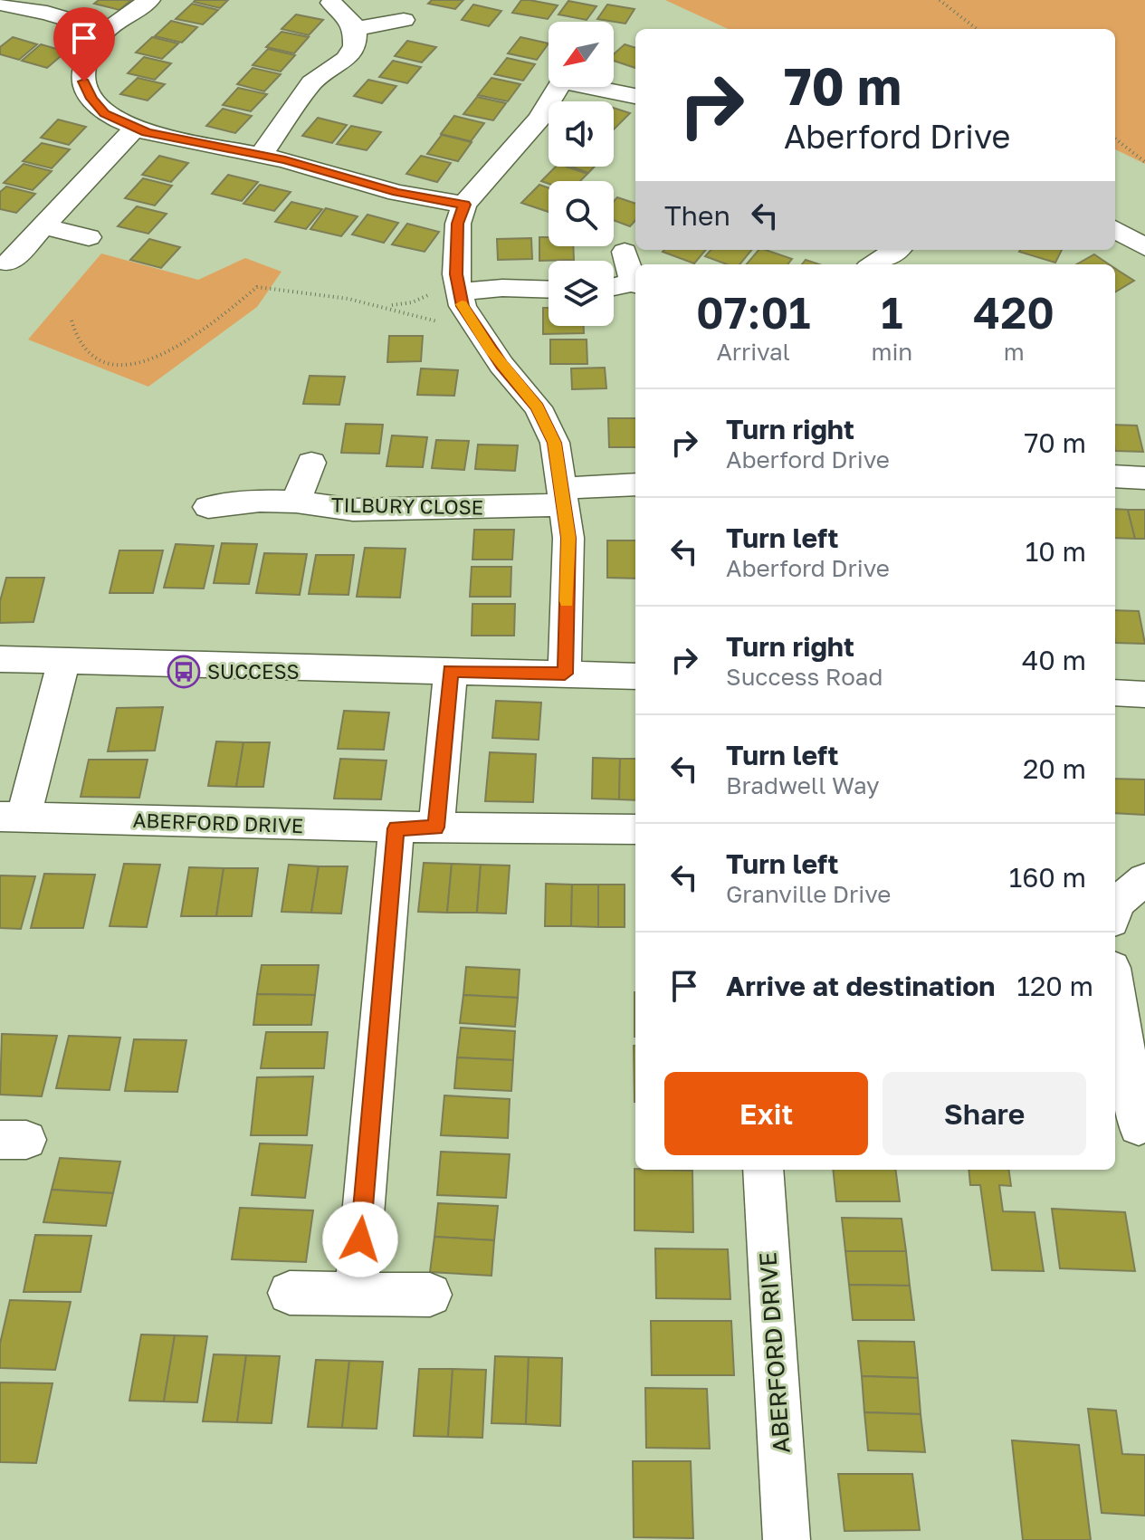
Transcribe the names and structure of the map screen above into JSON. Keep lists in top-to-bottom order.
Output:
{
  "streets": {
    "street": ["TILBURY CLOSE", "ABERFORD DRIVE"]
  },
  "places": {
    "bus stop": ["SUCCESS"]
  },
  "north": "bottom left",
  "page": {
    "turn": ["70 m", "Aberford Drive"],
    "then": "Then",
    "eta": [
      "07:01",
      "Arrival",
      "1",
      "min",
      "420",
      "m"
    ],
    "list": [
      {
        "name": "Turn right",
        "note": "Aberford Drive",
        "value": "70 m"
      },
      {
        "name": "Turn left",
        "note": "Aberford Drive",
        "value": "10 m"
      },
      {
        "name": "Turn right",
        "note": "Success Road",
        "value": "40 m"
      },
      {
        "name": "Turn left",
        "note": "Bradwell Way",
        "value": "20 m"
      },
      {
        "name": "Turn left",
        "note": "Granville Drive",
        "value": "160 m"
      },
      {
        "name": "Arrive at destination",
        "value": "120 m"
      }
    ],
    "buttons": ["Exit", "Share"]
  }
}
